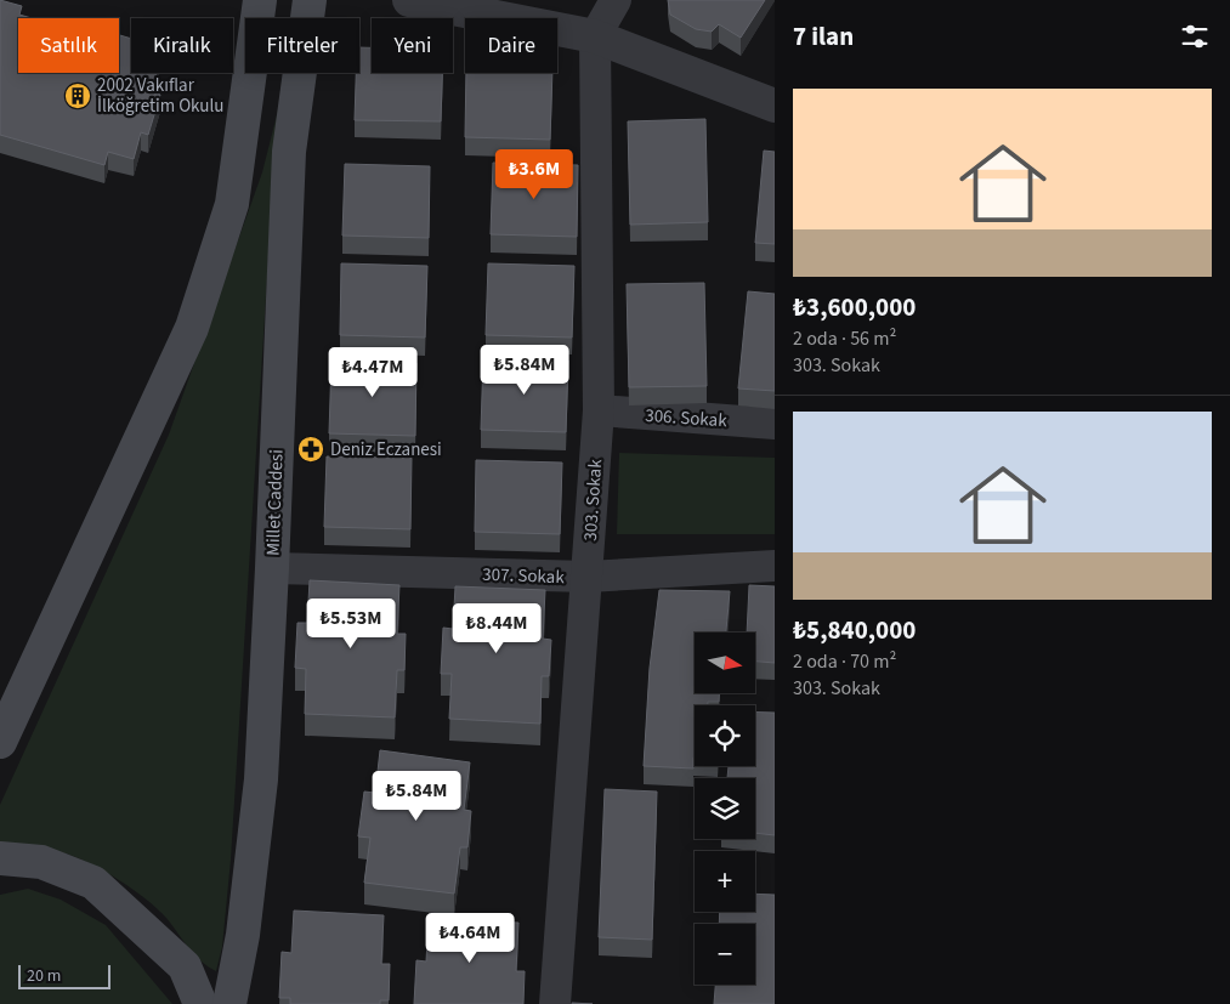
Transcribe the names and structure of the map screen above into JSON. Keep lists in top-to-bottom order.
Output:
{
  "streets": {
    "main road": ["Millet Caddesi"],
    "street": ["306. Sokak", "303. Sokak", "307. Sokak"]
  },
  "crossings": [
    ["306. Sokak", "303. Sokak"],
    ["303. Sokak", "307. Sokak"],
    ["Millet Caddesi", "307. Sokak"]
  ],
  "places": {
    "building": ["2002 Vakıflar İlköğretim Okulu"],
    "pharmacy": ["Deniz Eczanesi"]
  },
  "scale_bar": "20 m",
  "north": "right",
  "page": {
    "heading": "7 ilan",
    "chip": [
      "Satılık",
      "Kiralık",
      "Filtreler",
      "Yeni",
      "Daire"
    ],
    "list": [
      {
        "name": "₺3,600,000",
        "note": "2 oda · 56 m² · 303. Sokak"
      },
      {
        "name": "₺5,840,000",
        "note": "2 oda · 70 m² · 303. Sokak"
      }
    ],
    "price": [
      "₺3.6M",
      "₺5.84M",
      "₺4.47M",
      "₺5.53M",
      "₺8.44M",
      "₺5.84M",
      "₺4.64M"
    ],
    "map_buttons": ["+", "−"],
    "scale": "20 m"
  }
}
